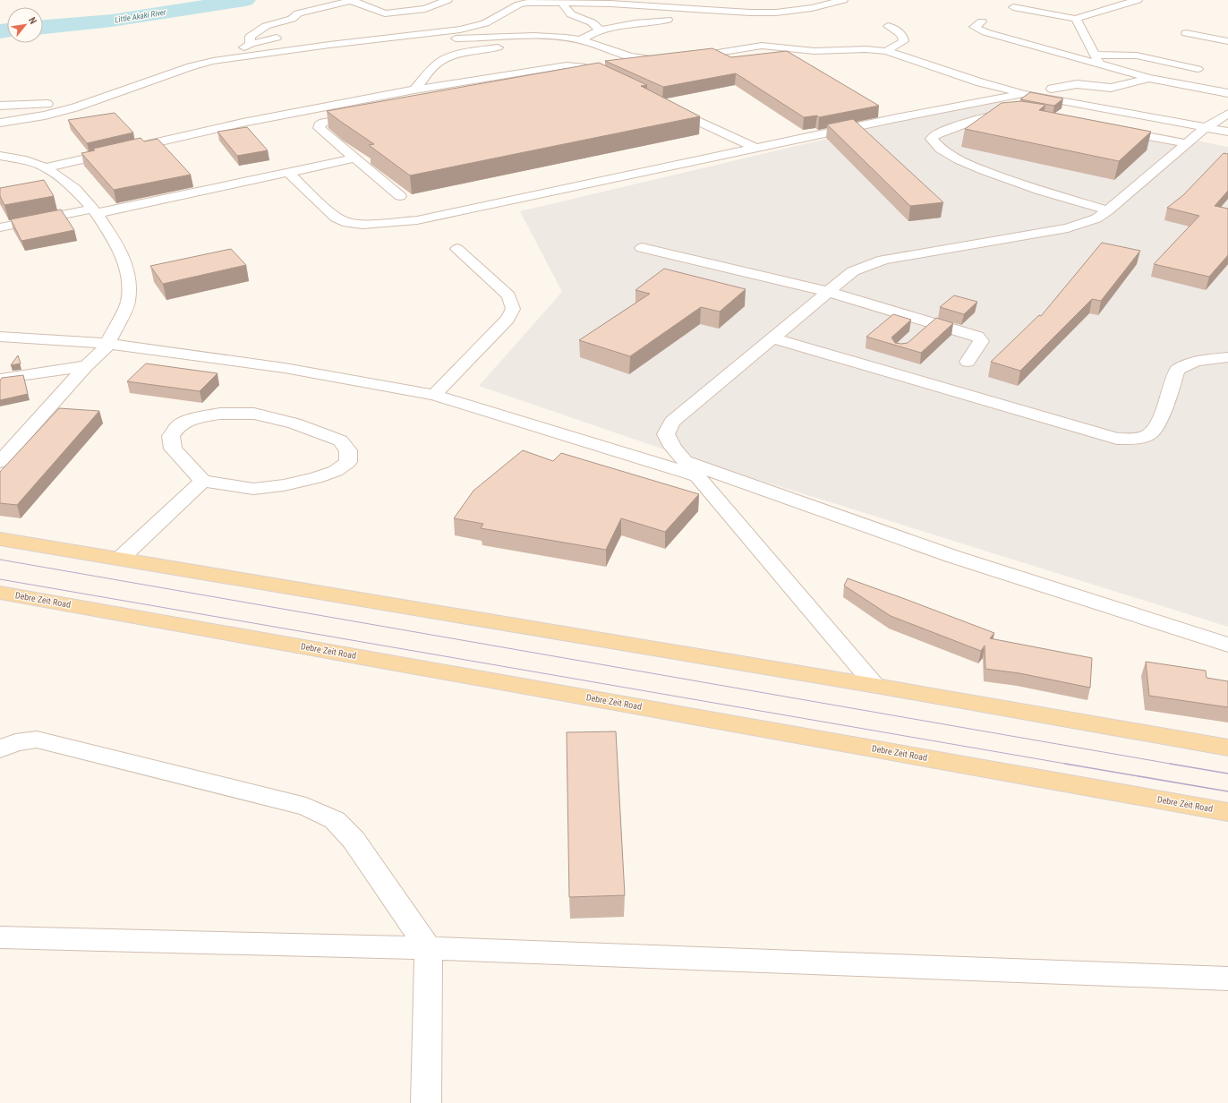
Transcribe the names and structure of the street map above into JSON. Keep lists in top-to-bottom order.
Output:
{
  "streets": {
    "main road": ["Debre Zeit Road"]
  },
  "water": ["Little Akaki River"],
  "north": "top right"
}
